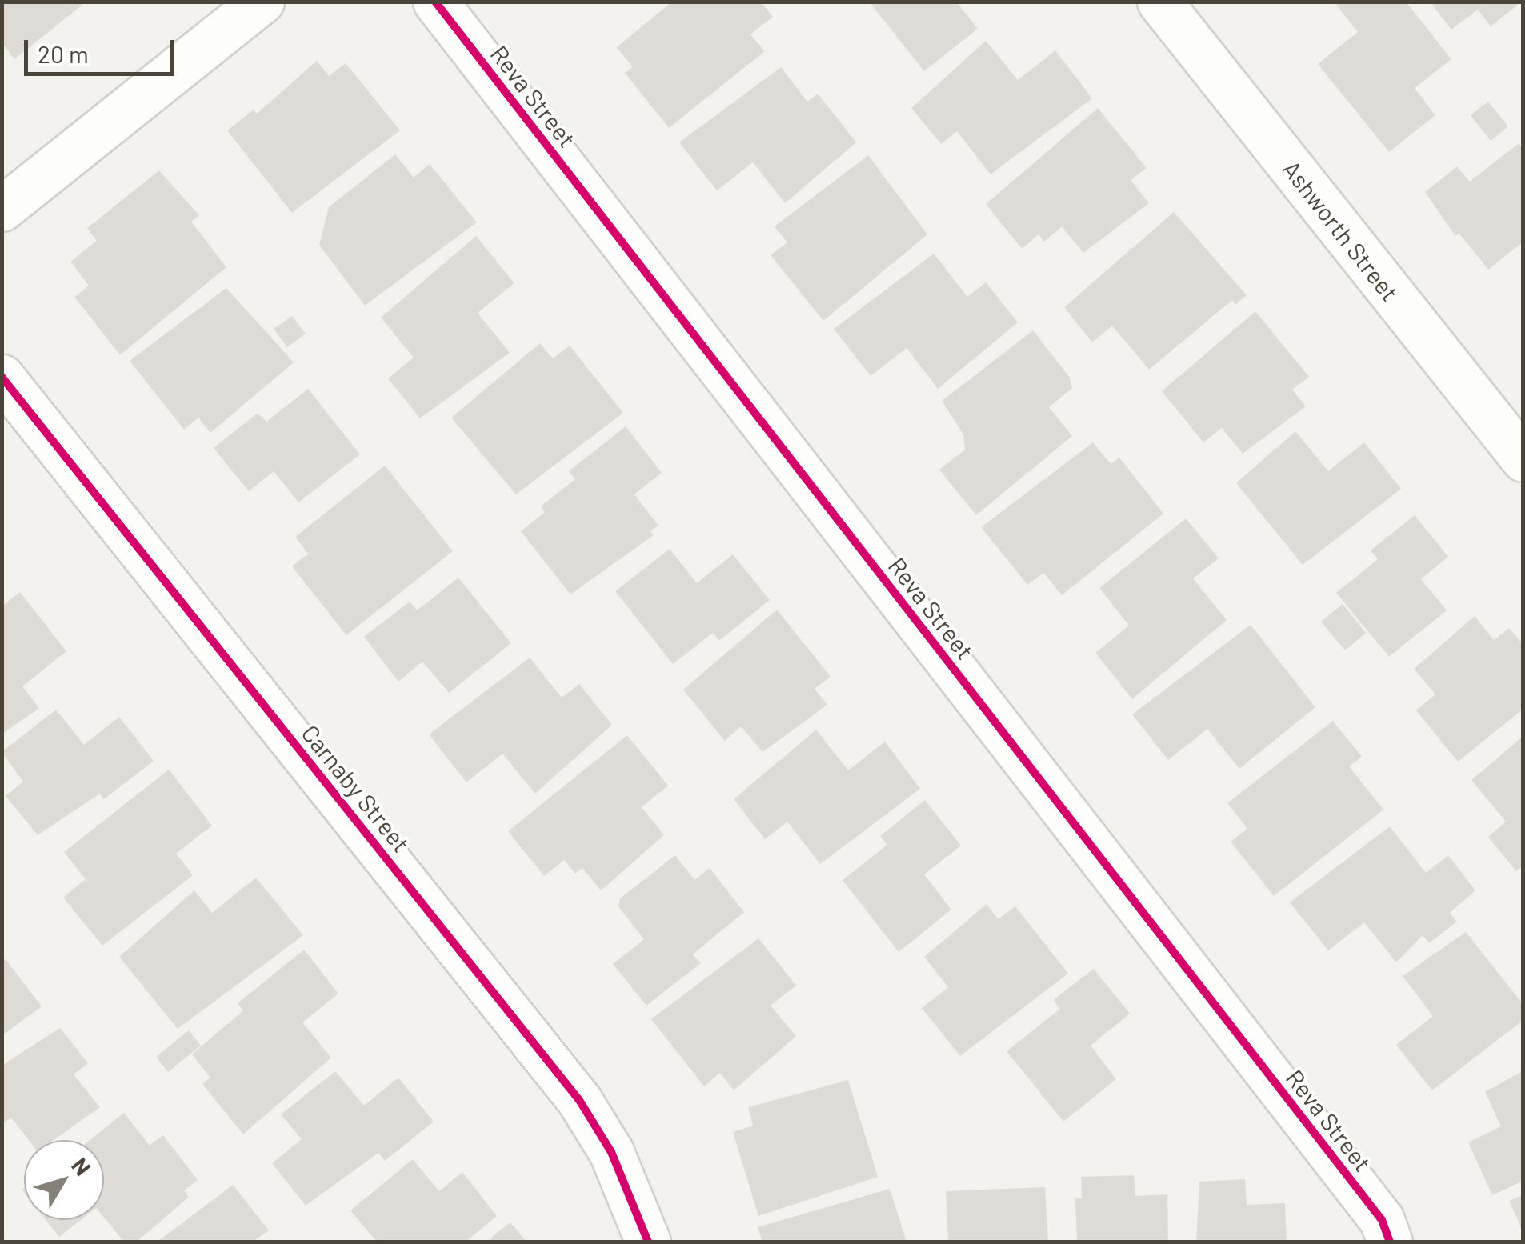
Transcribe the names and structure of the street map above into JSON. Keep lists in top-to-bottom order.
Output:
{
  "streets": {
    "street": ["Reva Street", "Ashworth Street", "Carnaby Street"]
  },
  "scale_bar": "20 m",
  "north": "top right"
}
